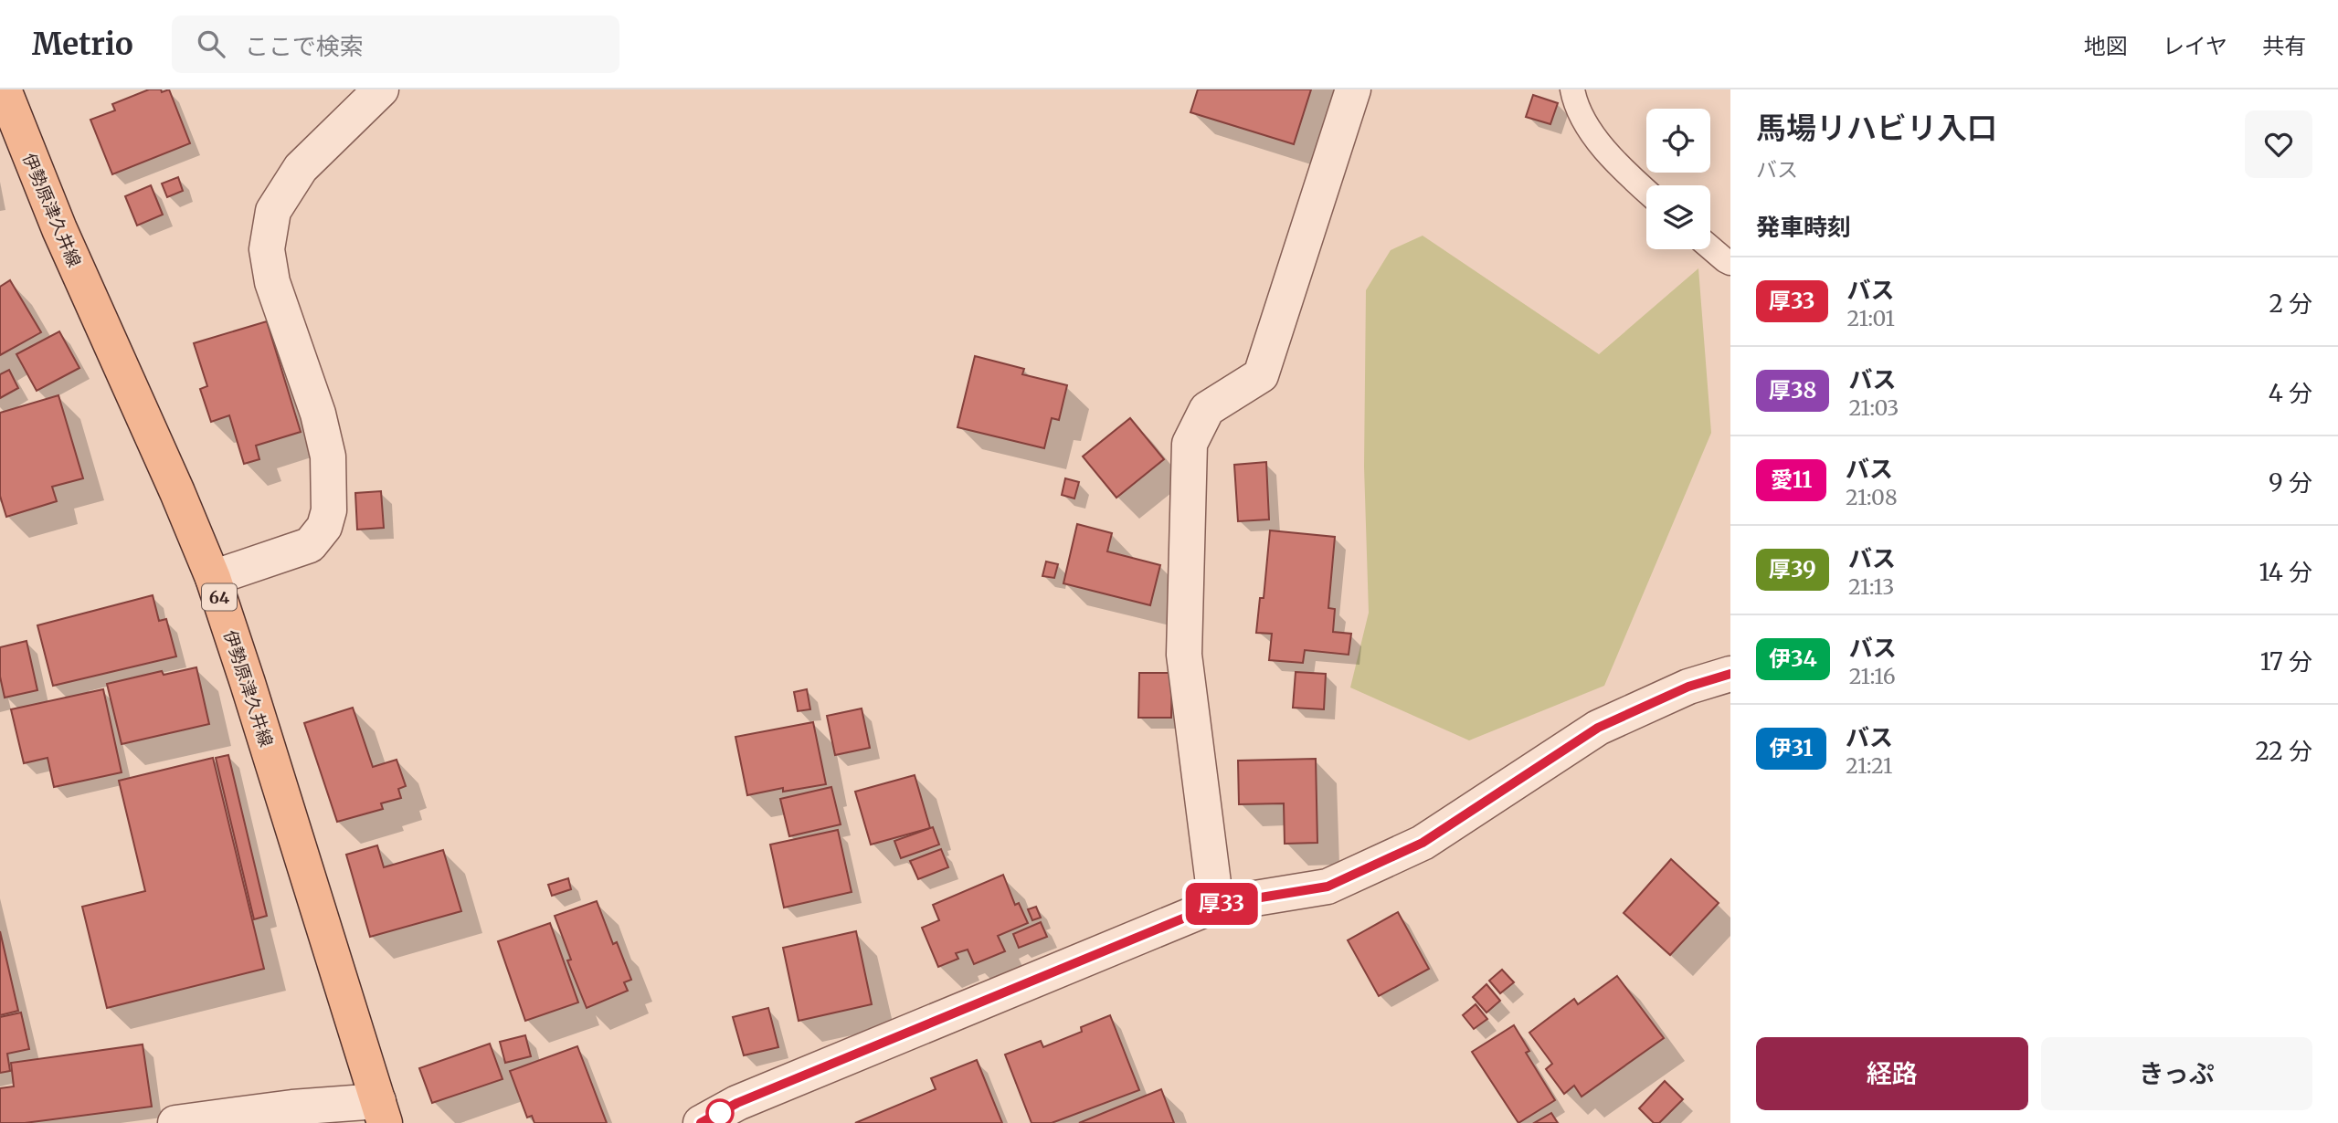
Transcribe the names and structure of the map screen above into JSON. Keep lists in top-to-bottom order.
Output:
{
  "streets": {
    "main road": ["伊勢原津久井線", "64"]
  },
  "lines": ["bus line 厚33"],
  "page": {
    "header": "Metrio",
    "search": "ここで検索",
    "nav": ["地図", "レイヤ", "共有"],
    "on_map": "厚33",
    "heading": [
      ["馬場リハビリ入口", "バス"],
      "発車時刻"
    ],
    "list": [
      {
        "mark": "厚33",
        "name": "バス",
        "note": "21:01",
        "value": "2 分"
      },
      {
        "mark": "厚38",
        "name": "バス",
        "note": "21:03",
        "value": "4 分"
      },
      {
        "mark": "愛11",
        "name": "バス",
        "note": "21:08",
        "value": "9 分"
      },
      {
        "mark": "厚39",
        "name": "バス",
        "note": "21:13",
        "value": "14 分"
      },
      {
        "mark": "伊34",
        "name": "バス",
        "note": "21:16",
        "value": "17 分"
      },
      {
        "mark": "伊31",
        "name": "バス",
        "note": "21:21",
        "value": "22 分"
      }
    ],
    "buttons": ["経路", "きっぷ"]
  }
}
